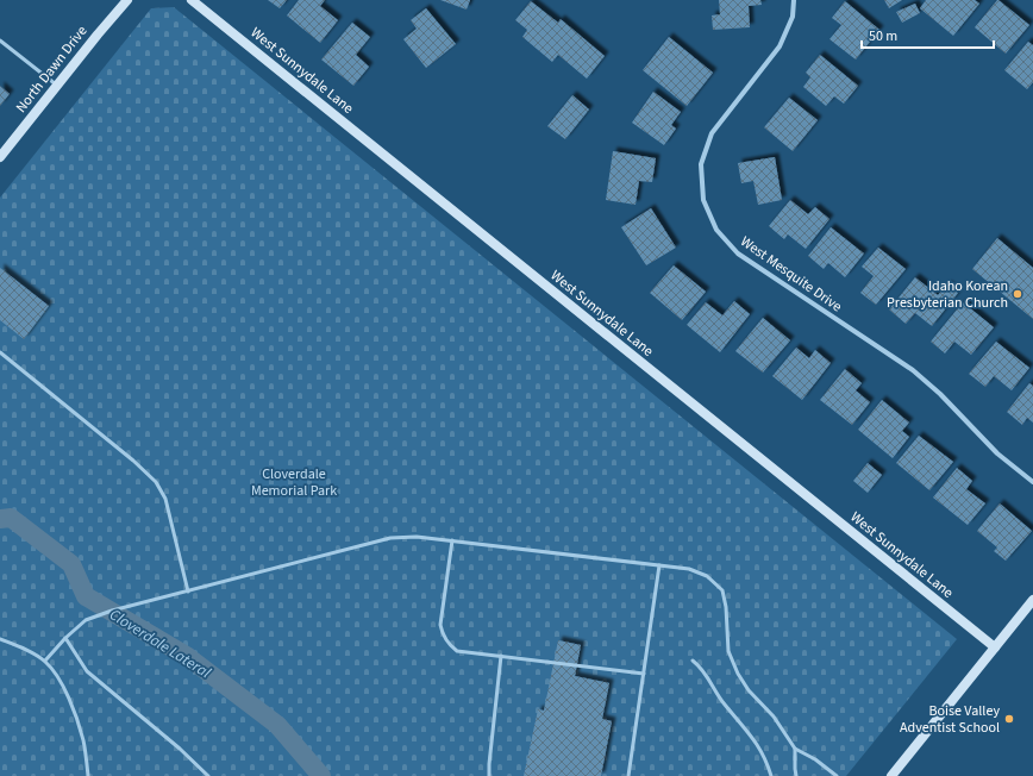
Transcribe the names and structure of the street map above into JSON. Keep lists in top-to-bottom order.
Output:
{
  "streets": {
    "street": ["North Dawn Drive", "West Sunnydale Lane", "West Mesquite Drive"]
  },
  "water": ["Cloverdale Lateral"],
  "parks": ["Cloverdale Memorial Park"],
  "places": ["Idaho Korean Presbyterian Church", "Boise Valley Adventist School"],
  "scale_bar": "50 m"
}
